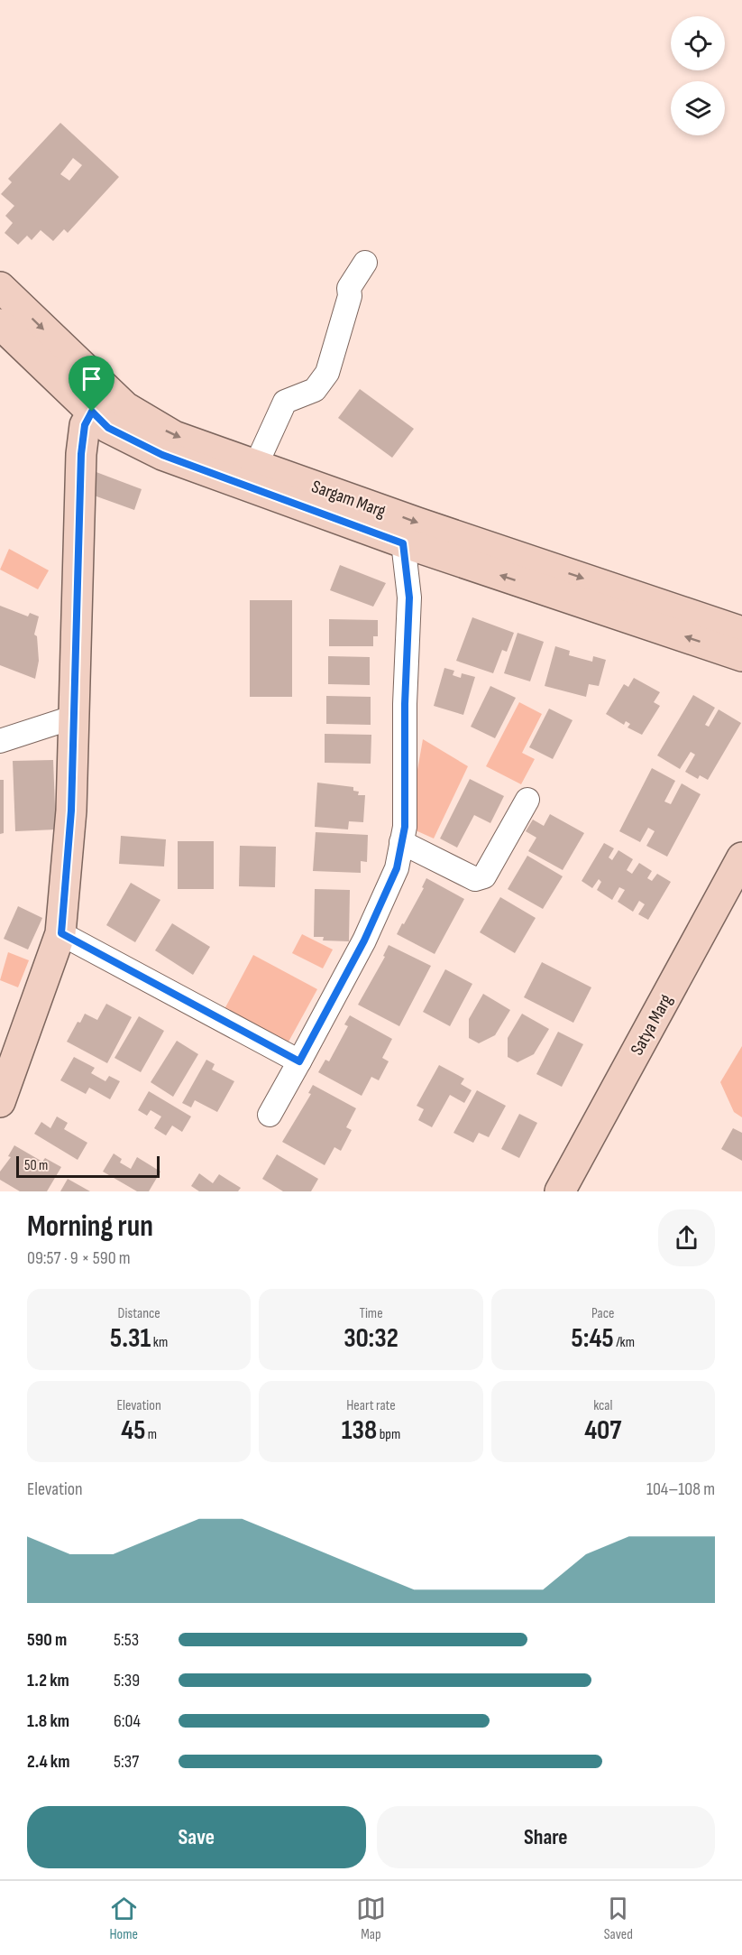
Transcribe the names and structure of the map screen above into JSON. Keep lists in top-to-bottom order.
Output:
{
  "streets": {
    "main road": ["Sargam Marg", "Satya Marg"]
  },
  "scale_bar": "50 m",
  "page": {
    "scale": "50 m",
    "heading": ["Morning run", "09:57 · 9 × 590 m"],
    "stats": [
      ["Distance", "5.31 km"],
      ["Time", "30:32"],
      ["Pace", "5:45 /km"],
      ["Elevation", "45 m"],
      ["Heart rate", "138 bpm"],
      ["kcal", "407"]
    ],
    "chart": ["Elevation", "104–108 m"],
    "list": [
      {
        "name": "590 m",
        "note": "5:53"
      },
      {
        "name": "1.2 km",
        "note": "5:39"
      },
      {
        "name": "1.8 km",
        "note": "6:04"
      },
      {
        "name": "2.4 km",
        "note": "5:37"
      }
    ],
    "buttons": ["Save", "Share"],
    "tabs": ["Home", "Map", "Saved"]
  }
}
